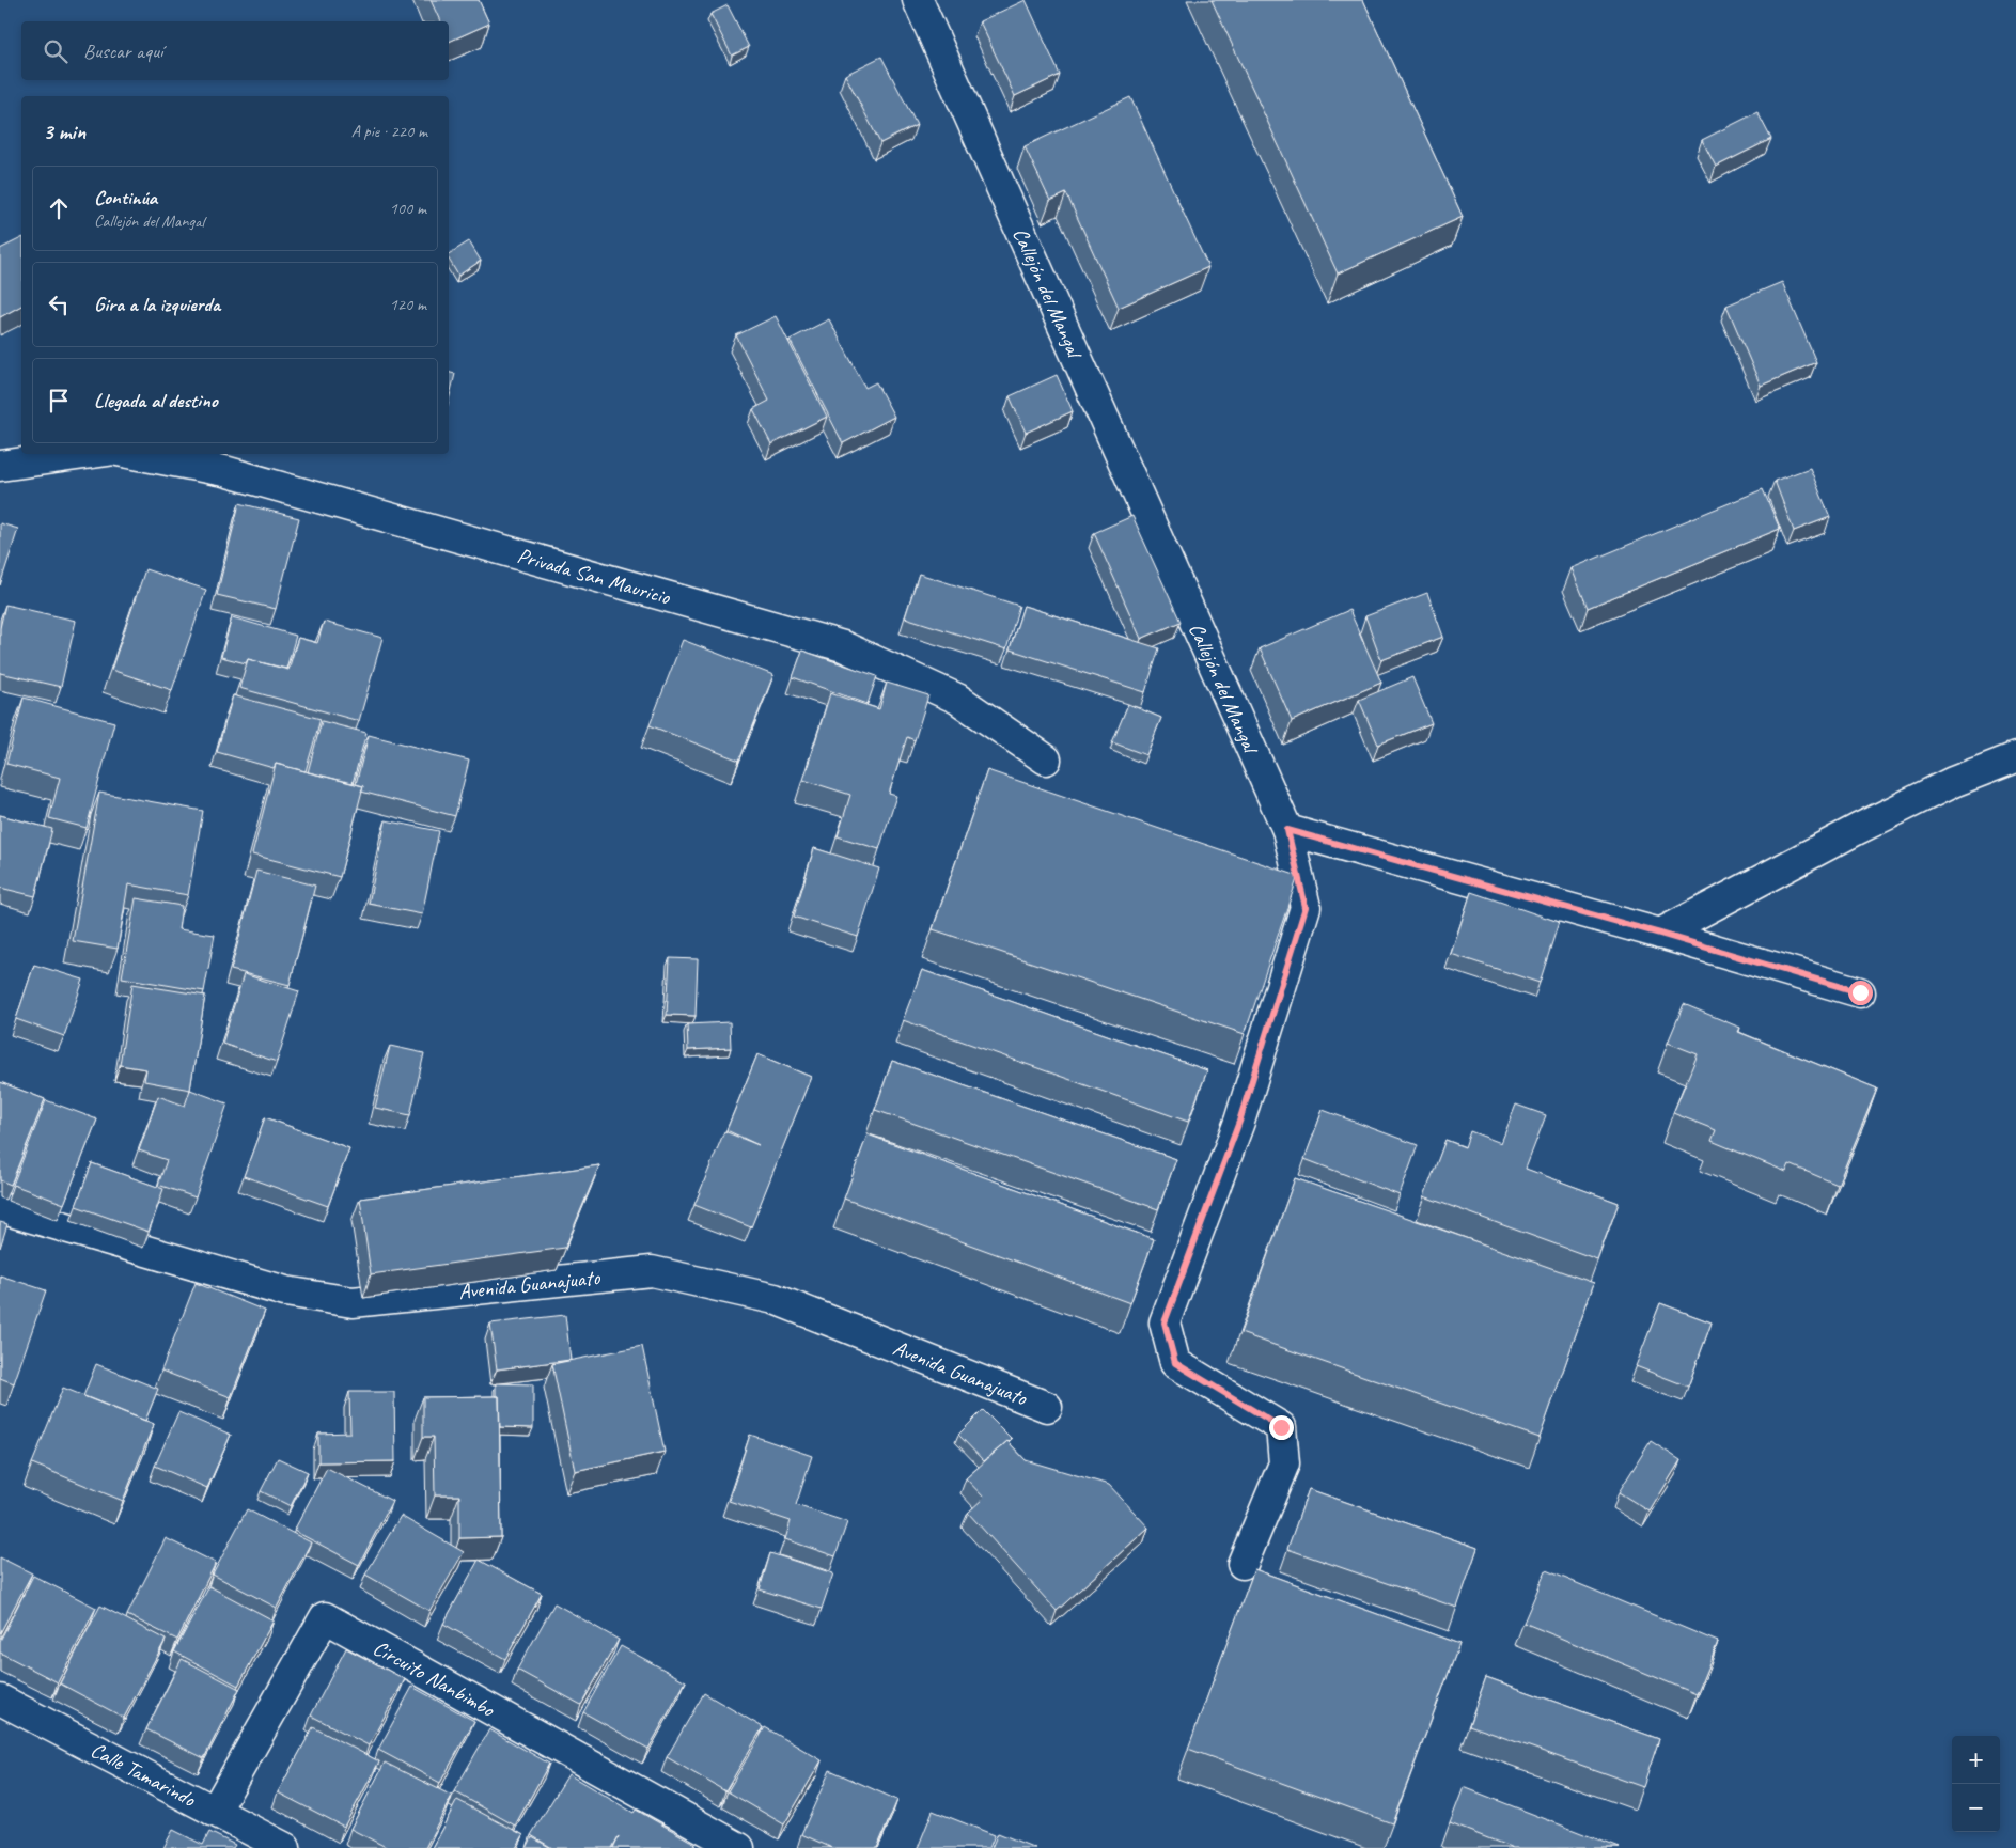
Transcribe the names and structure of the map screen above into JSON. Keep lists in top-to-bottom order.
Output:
{
  "streets": {
    "street": [
      "Callejón del Mangal",
      "Privada San Mauricio",
      "Avenida Guanajuato",
      "Circuito Nanbimbo",
      "Calle Tamarindo"
    ]
  },
  "crossings": [
    ["Circuito Nanbimbo", "Calle Tamarindo"]
  ],
  "page": {
    "search": "Buscar aquí",
    "heading": ["3 min", "A pie · 220 m"],
    "list": [
      ["Continúa", "Callejón del Mangal", "100 m"],
      ["Gira a la izquierda", "120 m"],
      "Llegada al destino"
    ],
    "map_buttons": ["+", "−"]
  }
}
